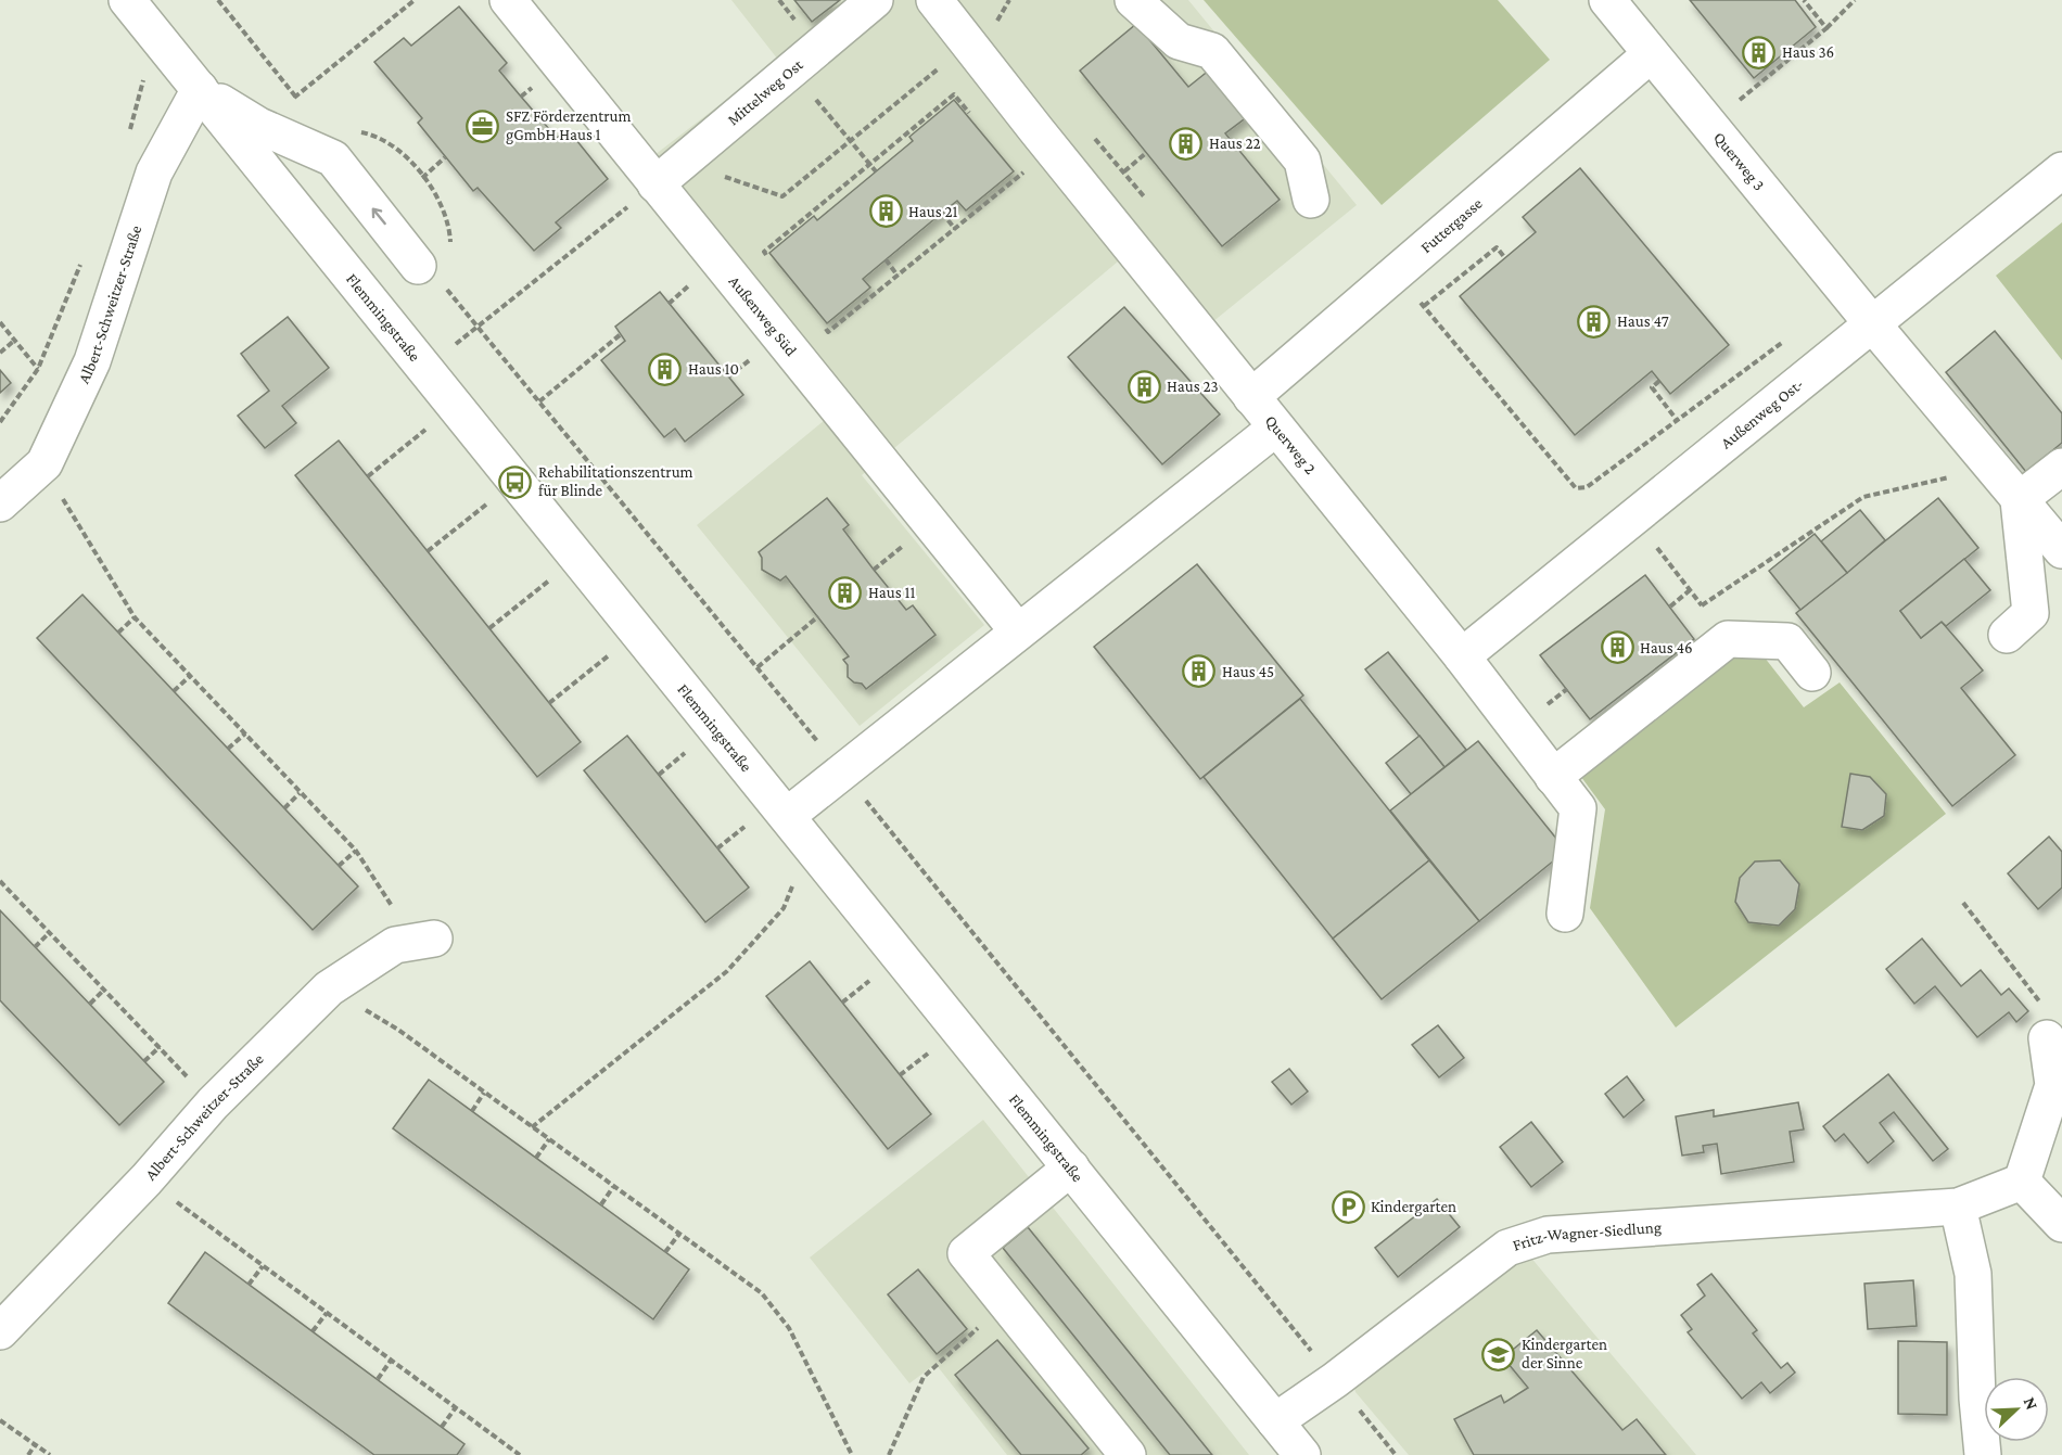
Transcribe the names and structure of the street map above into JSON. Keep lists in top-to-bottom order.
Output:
{
  "streets": {
    "street": [
      "Mittelweg Ost",
      "Querweg 3",
      "Futtergasse",
      "Albert-Schweitzer-Straße",
      "Außenweg Süd",
      "Flemmingstraße",
      "Außenweg Ost-",
      "Querweg 2",
      "Fritz-Wagner-Siedlung"
    ]
  },
  "crossings": [
    ["Mittelweg Ost", "Außenweg Süd"],
    ["Querweg 3", "Futtergasse"],
    ["Querweg 3", "Außenweg Ost-"],
    ["Futtergasse", "Querweg 2"],
    ["Albert-Schweitzer-Straße", "Flemmingstraße"],
    ["Flemmingstraße", "Fritz-Wagner-Siedlung"],
    ["Außenweg Ost-", "Querweg 2"]
  ],
  "places": {
    "building": [
      "Haus 36",
      "Haus 22",
      "Haus 21",
      "Haus 47",
      "Haus 10",
      "Haus 23",
      "Haus 11",
      "Haus 46",
      "Haus 45"
    ],
    "office": ["SFZ Förderzentrum gGmbH Haus 1"],
    "bus stop": ["Rehabilitationszentrum für Blinde"],
    "parking": ["Kindergarten"],
    "school or university": ["Kindergarten der Sinne"]
  },
  "north": "top right"
}
